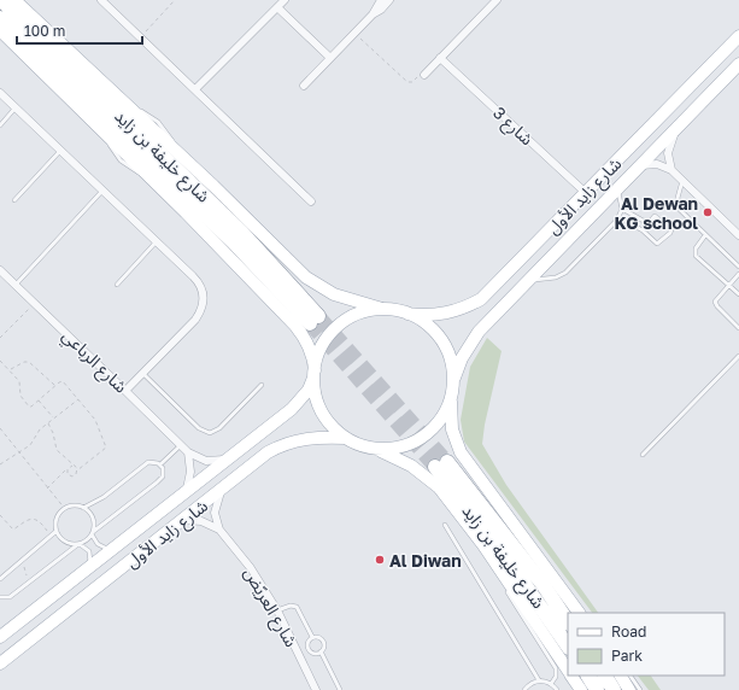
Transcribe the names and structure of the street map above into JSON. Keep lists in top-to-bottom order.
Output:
{
  "streets": {
    "highway": ["شارع خليفة بن زايد"],
    "main road": ["شارع زايد الأول"],
    "street": ["شارع 3", "شارع الرباعي", "شارع العريّض"]
  },
  "crossings": [
    ["شارع 3", "شارع زايد الأول"],
    ["شارع زايد الأول", "شارع العريّض"]
  ],
  "places": ["Al Dewan KG school", "Al Diwan"],
  "legend": ["Road", "Park"],
  "scale_bar": "100 m"
}
